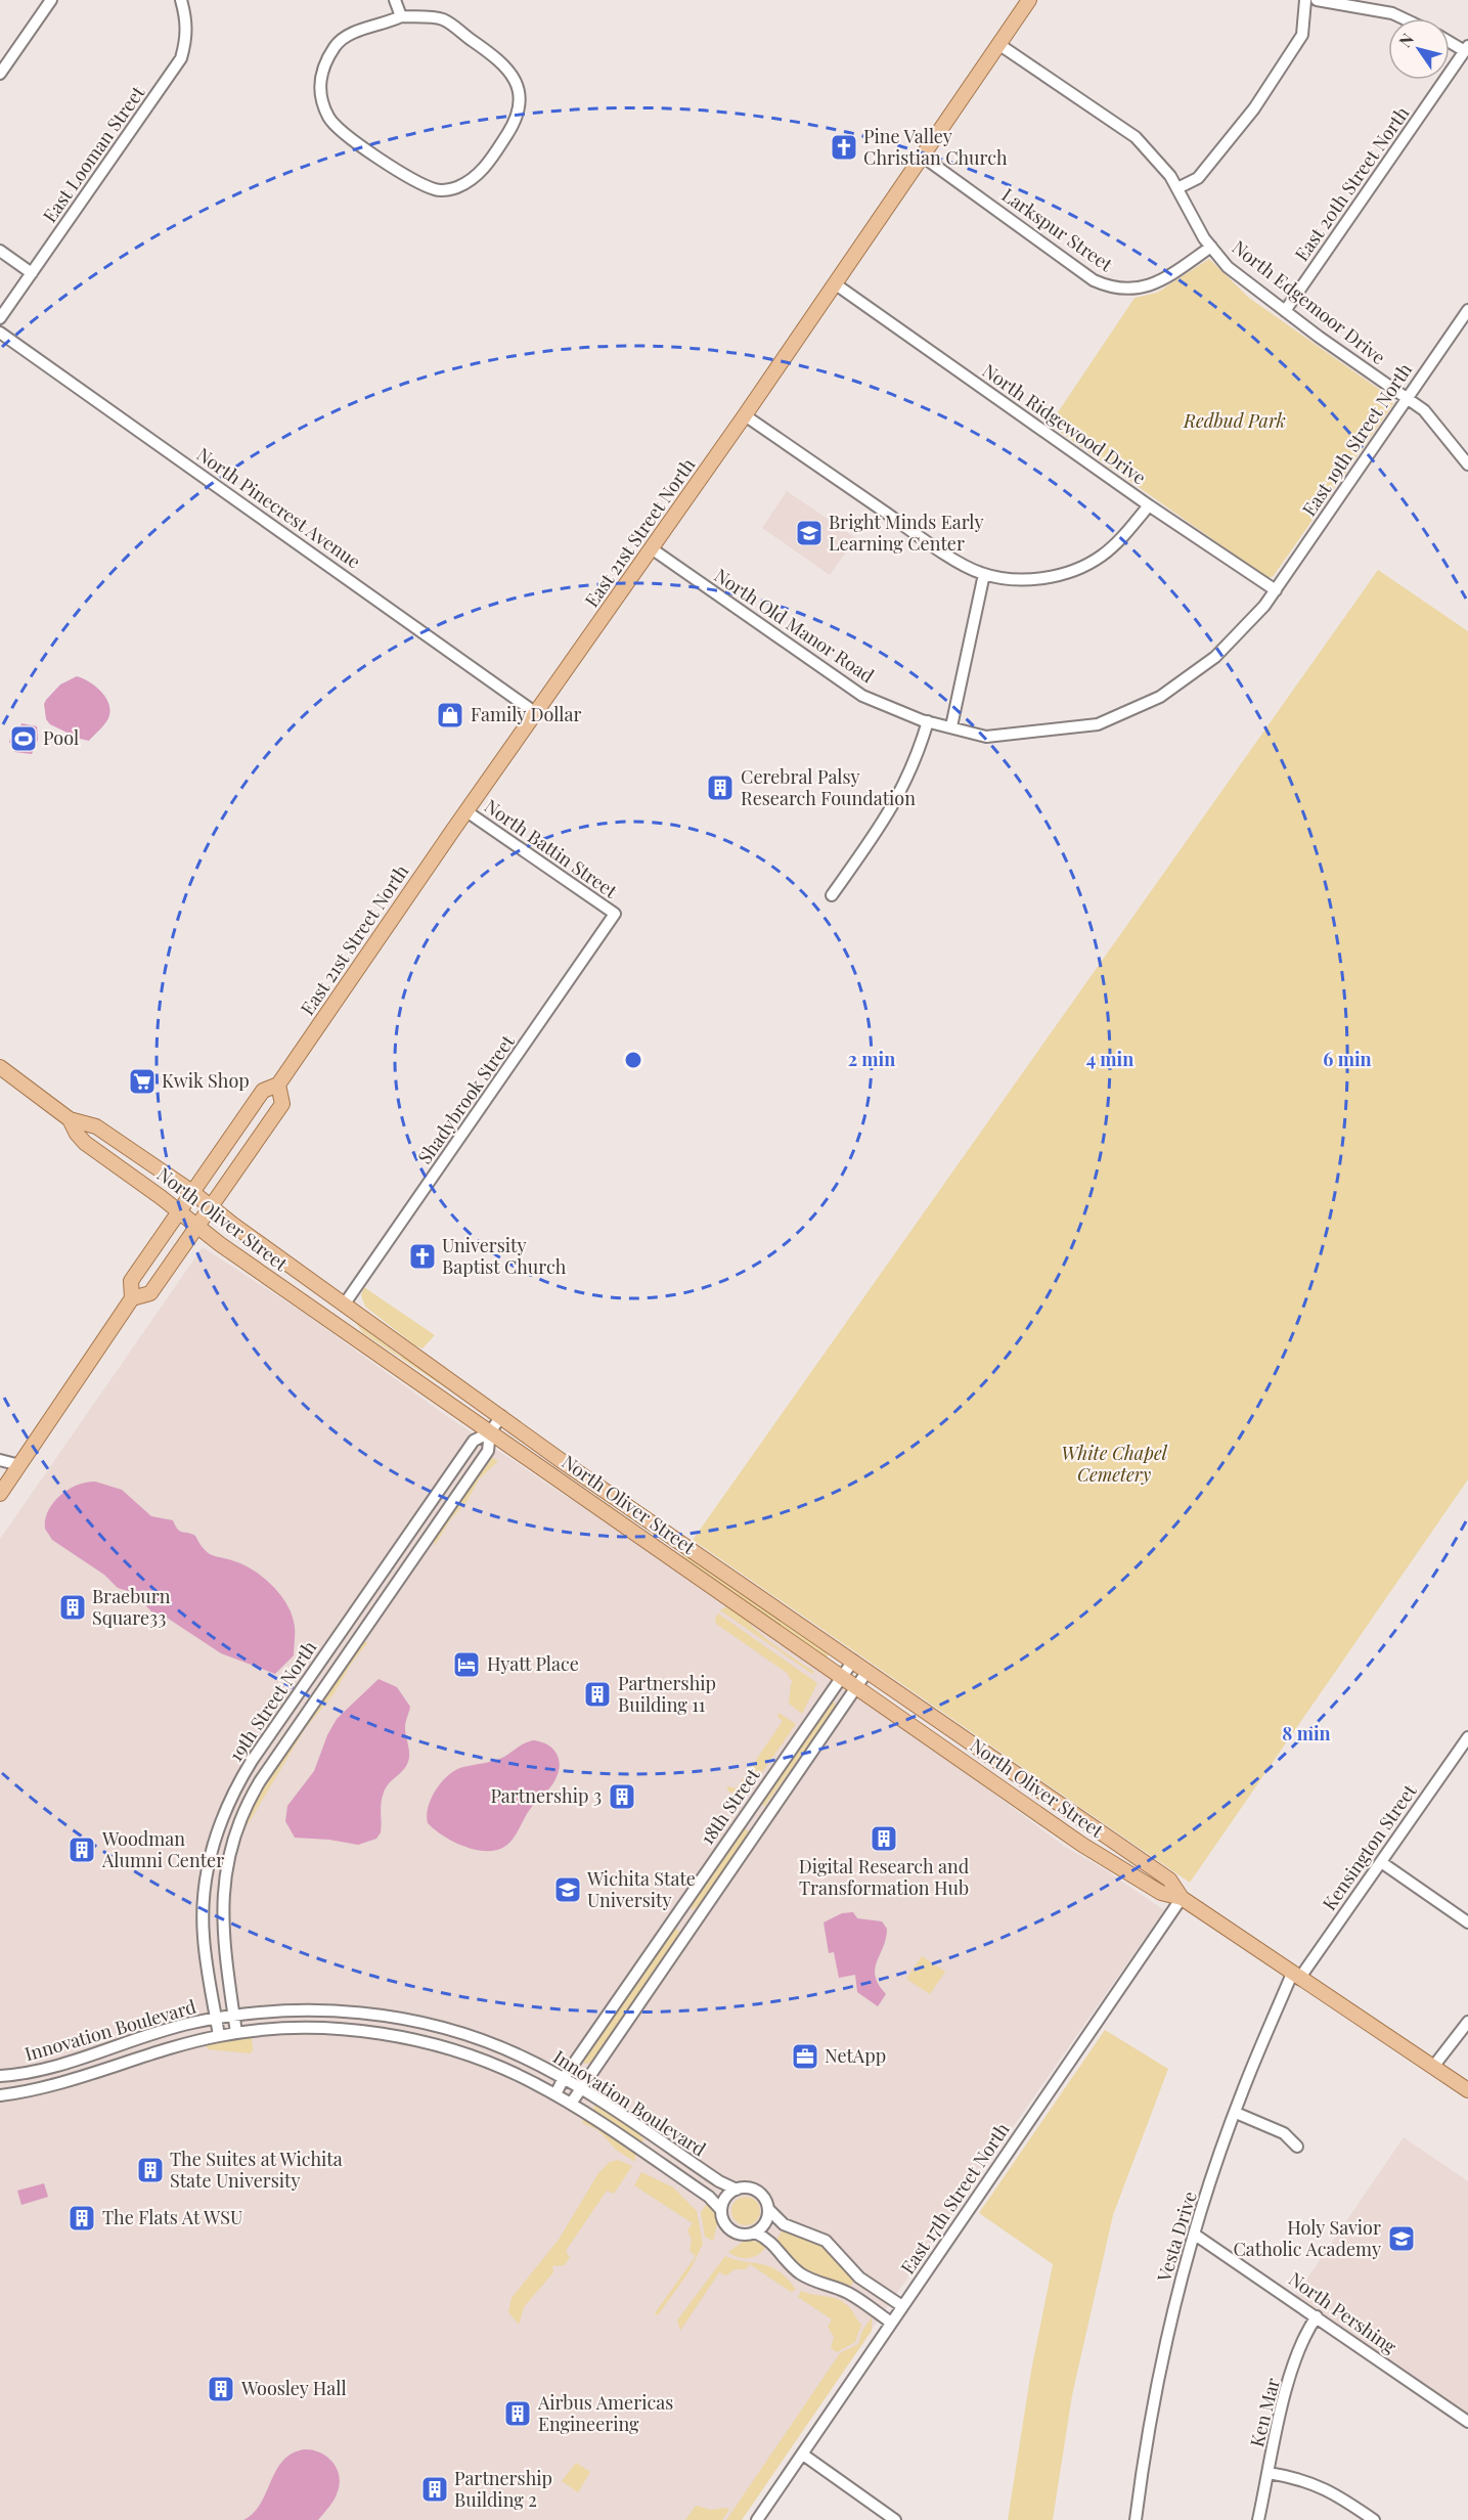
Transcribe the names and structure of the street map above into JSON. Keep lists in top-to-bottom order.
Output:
{
  "streets": {
    "main road": ["East 21st Street North", "North Oliver Street"],
    "street": [
      "East Looman Street",
      "East 20th Street North",
      "Larkspur Street",
      "North Edgemoor Drive",
      "North Ridgewood Drive",
      "East 19th Street North",
      "North Pinecrest Avenue",
      "North Old Manor Road",
      "North Battin Street",
      "Shadybrook Street",
      "19th Street North",
      "18th Street",
      "Kensington Street",
      "Innovation Boulevard",
      "East 17th Street North",
      "Vesta Drive",
      "North Pershing",
      "Ken Mar"
    ]
  },
  "crossings": [
    ["East 20th Street North", "North Edgemoor Drive"],
    ["Larkspur Street", "North Edgemoor Drive"],
    ["Larkspur Street", "East 21st Street North"],
    ["North Edgemoor Drive", "East 19th Street North"],
    ["North Edgemoor Drive", "East 21st Street North"],
    ["North Ridgewood Drive", "East 19th Street North"],
    ["North Ridgewood Drive", "East 21st Street North"],
    ["North Ridgewood Drive", "North Old Manor Road"],
    ["East 19th Street North", "North Old Manor Road"],
    ["North Pinecrest Avenue", "East 21st Street North"],
    ["East 21st Street North", "North Old Manor Road"],
    ["East 21st Street North", "North Battin Street"],
    ["East 21st Street North", "North Oliver Street"],
    ["North Battin Street", "Shadybrook Street"],
    ["Shadybrook Street", "North Oliver Street"],
    ["North Oliver Street", "19th Street North"],
    ["North Oliver Street", "18th Street"],
    ["North Oliver Street", "Kensington Street"],
    ["North Oliver Street", "East 17th Street North"],
    ["North Oliver Street", "Vesta Drive"],
    ["19th Street North", "Innovation Boulevard"],
    ["18th Street", "Innovation Boulevard"],
    ["Kensington Street", "Vesta Drive"],
    ["Innovation Boulevard", "East 17th Street North"],
    ["Vesta Drive", "North Pershing"],
    ["North Pershing", "Ken Mar"]
  ],
  "parks": ["Redbud Park", "White Chapel Cemetery"],
  "places": {
    "church": ["Pine Valley Christian Church", "University Baptist Church"],
    "school or university": ["Bright Minds Early Learning Center", "Wichita State University", "Holy Savior Catholic Academy"],
    "shop": ["Family Dollar"],
    "sports": ["Pool"],
    "building": [
      "Cerebral Palsy Research Foundation",
      "Braeburn Square33",
      "Partnership Building 11",
      "Partnership 3",
      "Digital Research and Transformation Hub",
      "Woodman Alumni Center",
      "The Suites at Wichita State University",
      "The Flats At WSU",
      "Woosley Hall",
      "Airbus Americas Engineering",
      "Partnership Building 2"
    ],
    "supermarket": ["Kwik Shop"],
    "hotel": ["Hyatt Place"],
    "office": ["NetApp"]
  },
  "north": "top left",
  "rings": [
    "2 min",
    "4 min",
    "6 min",
    "8 min"
  ]
}
